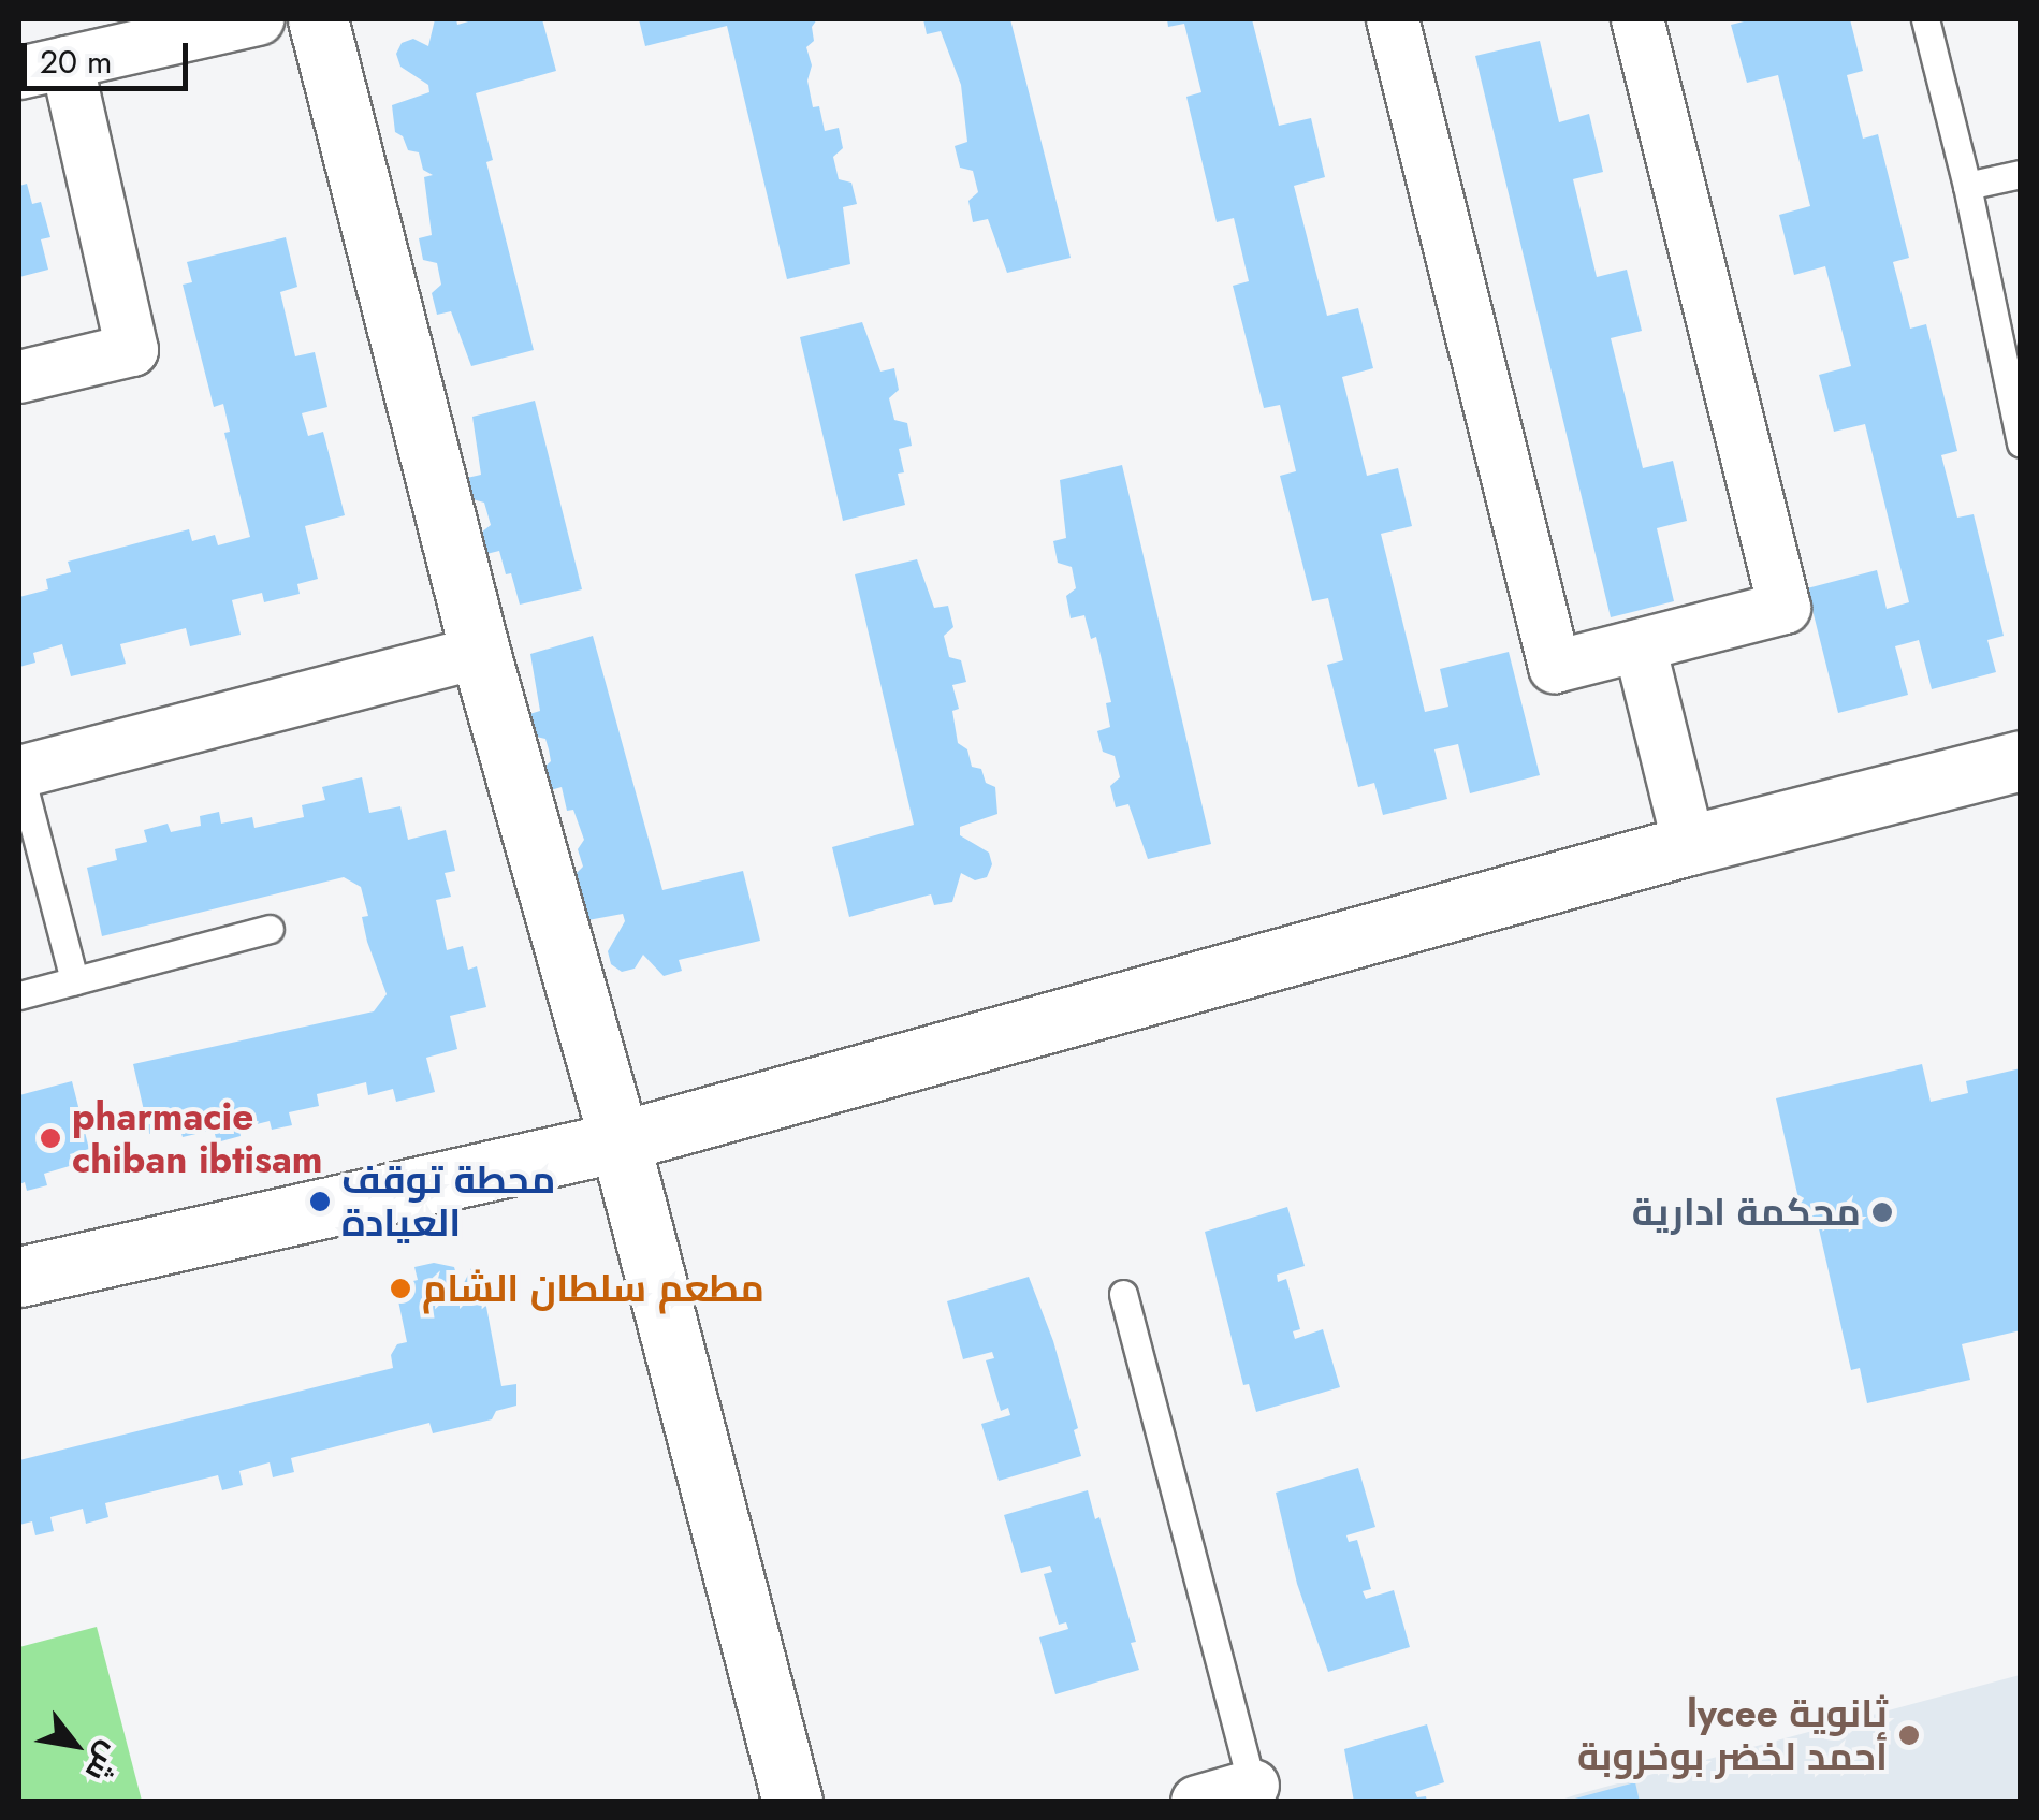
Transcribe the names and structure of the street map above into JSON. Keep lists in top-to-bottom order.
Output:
{
  "places": [
    "pharmacie chiban ibtisam",
    "محطة توقف العيادة",
    "محكمة ادارية",
    "مطعم سلطان الشام",
    "lycee ثانوية أحمد لخضر بوخروبة"
  ],
  "scale_bar": "20 m",
  "north": "bottom right"
}
